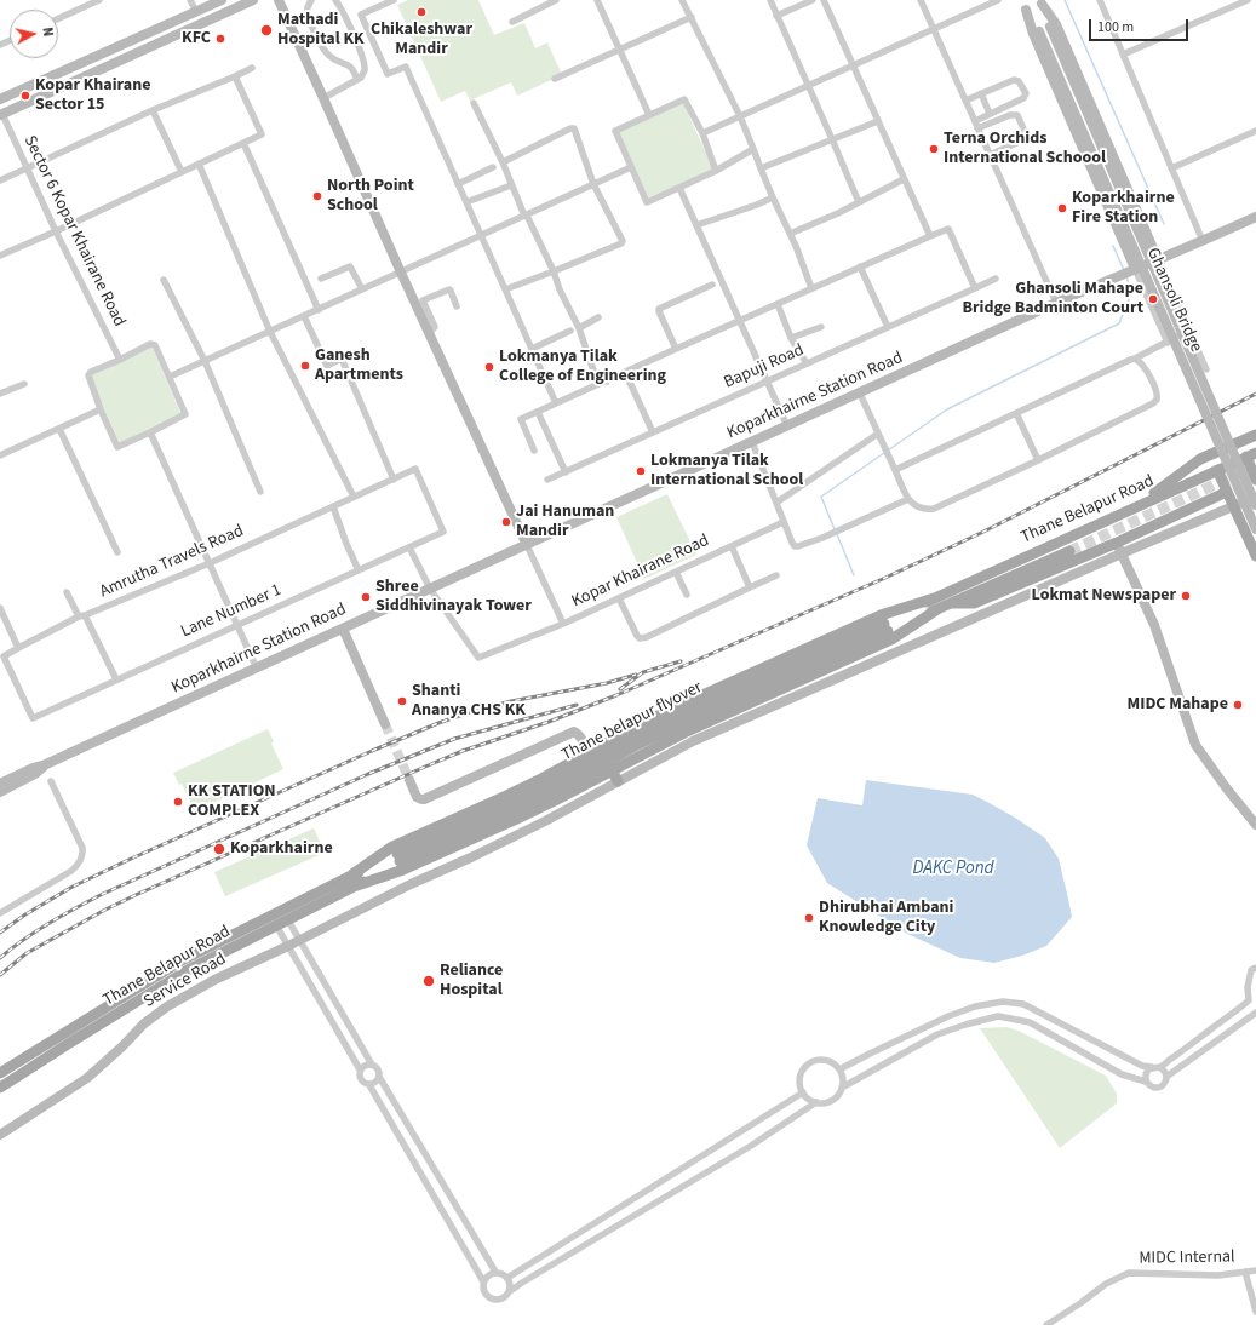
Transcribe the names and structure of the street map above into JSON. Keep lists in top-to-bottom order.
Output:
{
  "streets": {
    "main road": ["Thane Belapur Road", "Thane belapur flyover"],
    "street": [
      "Sector 6 Kopar Khairane Road",
      "Ghansoli Bridge",
      "Bapuji Road",
      "Koparkhairne Station Road",
      "Amrutha Travels Road",
      "Kopar Khairane Road",
      "Lane Number 1",
      "Service Road",
      "MIDC Internal"
    ]
  },
  "crossings": [
    ["Koparkhairne Station Road", "Kopar Khairane Road"],
    ["Thane Belapur Road", "Thane belapur flyover"],
    ["Amrutha Travels Road", "Lane Number 1"]
  ],
  "water": ["DAKC Pond"],
  "places": [
    "Chikaleshwar Mandir",
    "Mathadi Hospital KK",
    "KFC",
    "Kopar Khairane Sector 15",
    "Terna Orchids International Schoool",
    "North Point School",
    "Koparkhairne Fire Station",
    "Ghansoli Mahape Bridge Badminton Court",
    "Ganesh Apartments",
    "Lokmanya Tilak College of Engineering",
    "Lokmanya Tilak International School",
    "Jai Hanuman Mandir",
    "Lokmat Newspaper",
    "Shree Siddhivinayak Tower",
    "Shanti Ananya CHS KK",
    "MIDC Mahape",
    "KK STATION COMPLEX",
    "Koparkhairne",
    "Dhirubhai Ambani Knowledge City",
    "Reliance Hospital"
  ],
  "scale_bar": "100 m",
  "north": "right"
}
